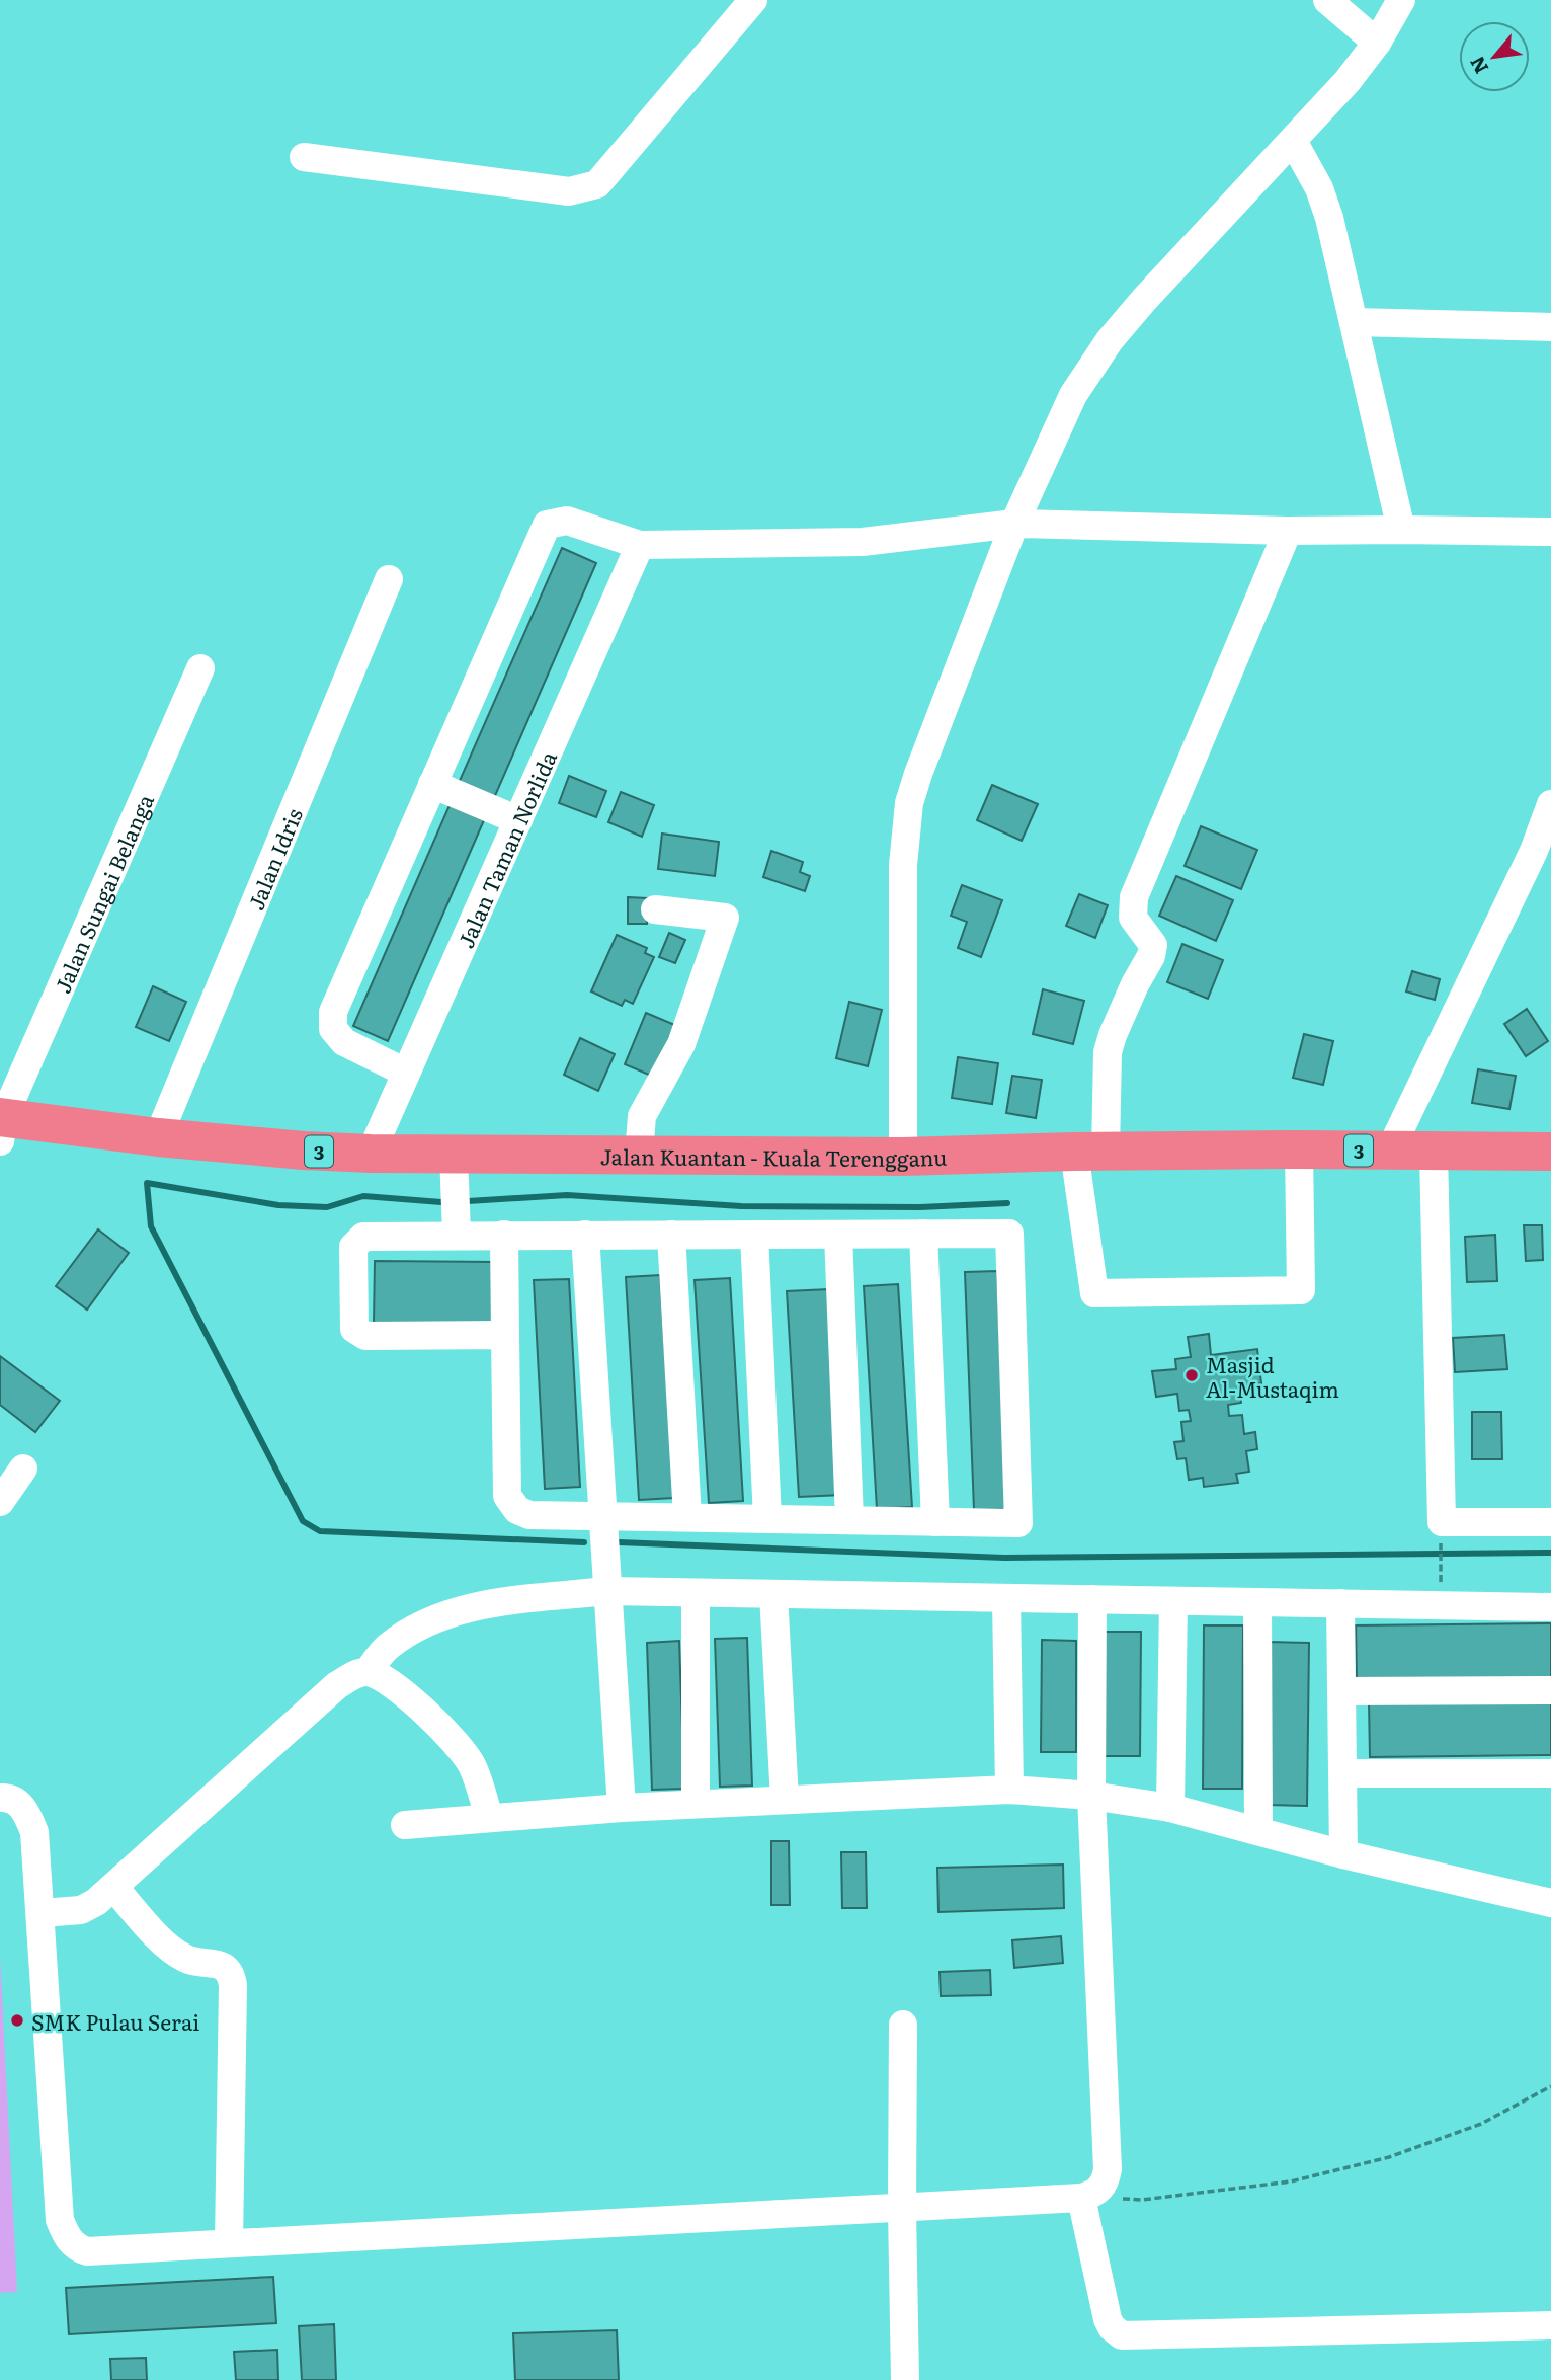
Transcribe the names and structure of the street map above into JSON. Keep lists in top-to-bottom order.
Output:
{
  "streets": {
    "highway": ["3", "Jalan Kuantan - Kuala Terengganu"],
    "street": ["Jalan Taman Norlida", "Jalan Idris", "Jalan Sungai Belanga"]
  },
  "crossings": [
    ["Jalan Taman Norlida", "Jalan Kuantan - Kuala Terengganu"],
    ["Jalan Idris", "Jalan Kuantan - Kuala Terengganu"],
    ["Jalan Sungai Belanga", "Jalan Kuantan - Kuala Terengganu"]
  ],
  "places": ["Masjid Al-Mustaqim", "SMK Pulau Serai"],
  "north": "bottom left"
}
